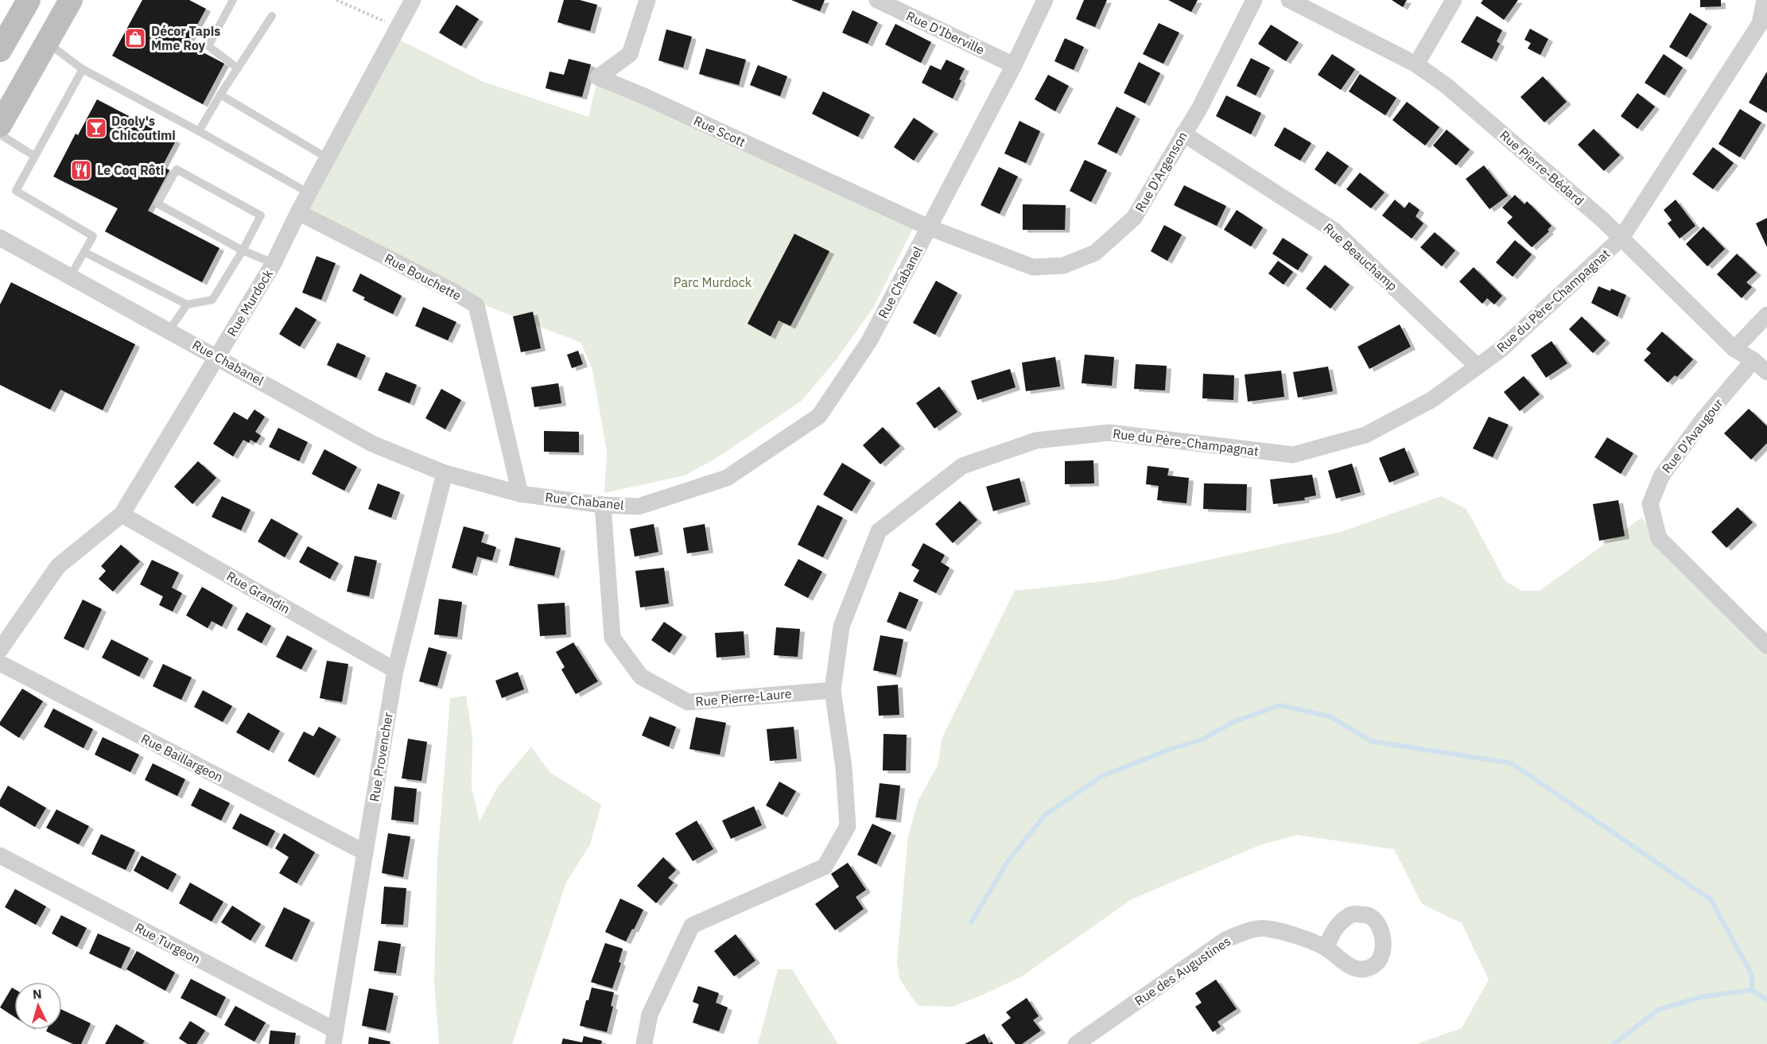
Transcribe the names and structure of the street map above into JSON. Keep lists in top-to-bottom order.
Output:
{
  "streets": {
    "street": [
      "Rue D'Iberville",
      "Rue Scott",
      "Rue Pierre-Bédard",
      "Rue D'Argenson",
      "Rue Beauchamp",
      "Rue Bouchette",
      "Rue Chabanel",
      "Rue du Père-Champagnat",
      "Rue Murdock",
      "Rue D'Avaugour",
      "Rue Grandin",
      "Rue Pierre-Laure",
      "Rue Provencher",
      "Rue Baillargeon",
      "Rue Turgeon",
      "Rue des Augustines"
    ]
  },
  "crossings": [
    ["Rue D'Iberville", "Rue Chabanel"],
    ["Rue Scott", "Rue D'Argenson"],
    ["Rue Scott", "Rue Chabanel"],
    ["Rue Pierre-Bédard", "Rue du Père-Champagnat"],
    ["Rue Pierre-Bédard", "Rue D'Avaugour"],
    ["Rue D'Argenson", "Rue Beauchamp"],
    ["Rue D'Argenson", "Rue Chabanel"],
    ["Rue Beauchamp", "Rue du Père-Champagnat"],
    ["Rue Bouchette", "Rue Chabanel"],
    ["Rue Bouchette", "Rue Murdock"],
    ["Rue Chabanel", "Rue Murdock"],
    ["Rue Chabanel", "Rue Pierre-Laure"],
    ["Rue Chabanel", "Rue Provencher"],
    ["Rue du Père-Champagnat", "Rue Pierre-Laure"],
    ["Rue Murdock", "Rue Grandin"],
    ["Rue Grandin", "Rue Provencher"],
    ["Rue Provencher", "Rue Baillargeon"],
    ["Rue Provencher", "Rue Turgeon"]
  ],
  "parks": ["Parc Murdock"],
  "places": {
    "shop": ["Décor Tapis Mme Roy"],
    "bar": ["Dooly's Chicoutimi"],
    "restaurant": ["Le Coq Rôti"]
  },
  "north": "top"
}
